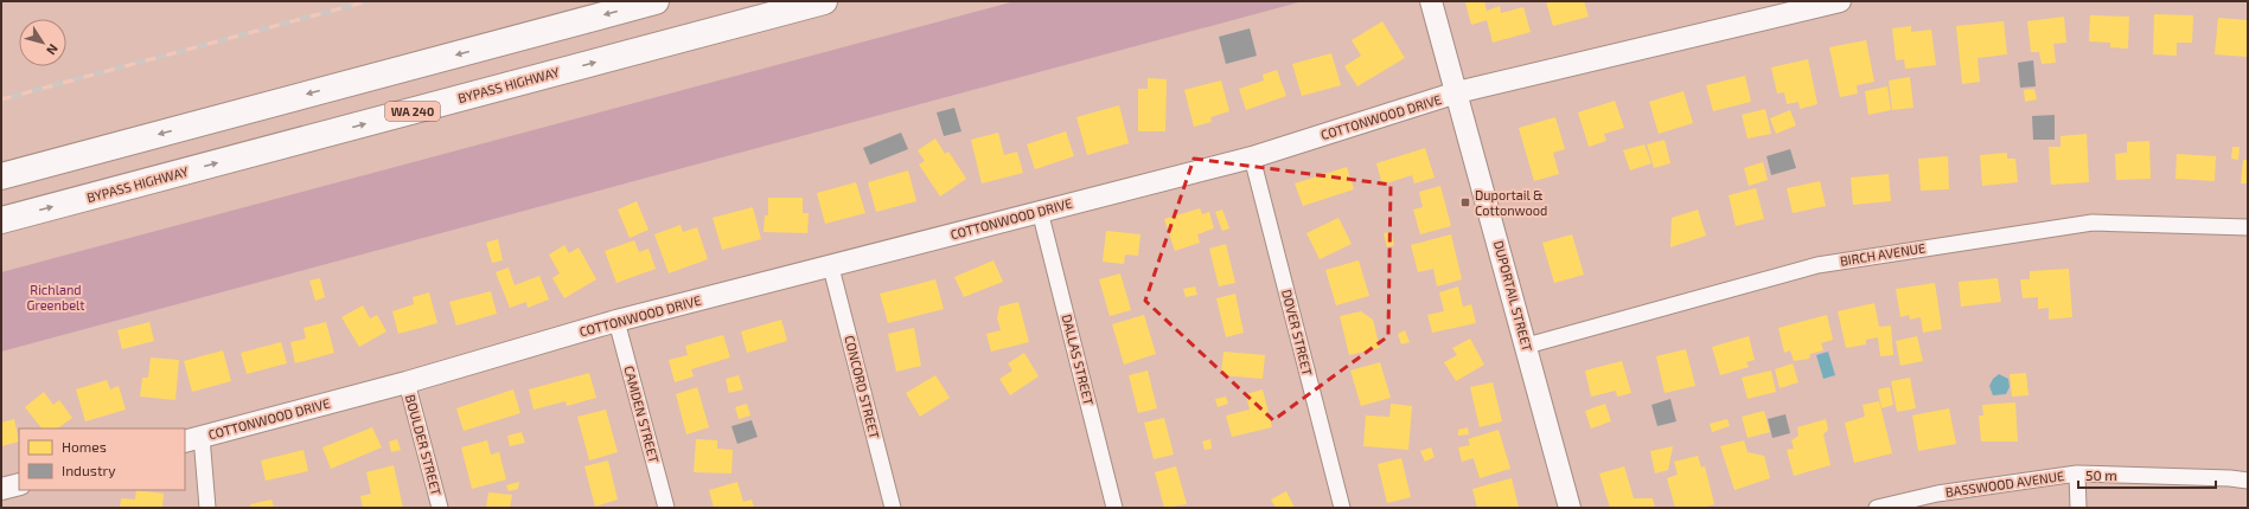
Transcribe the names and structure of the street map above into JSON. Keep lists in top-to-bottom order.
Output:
{
  "streets": {
    "highway": ["BYPASS HIGHWAY", "WA 240"],
    "street": [
      "COTTONWOOD DRIVE",
      "BIRCH AVENUE",
      "DUPORTAIL STREET",
      "DOVER STREET",
      "DALLAS STREET",
      "CONCORD STREET",
      "CAMDEN STREET",
      "BOULDER STREET",
      "BASSWOOD AVENUE"
    ]
  },
  "crossings": [
    ["COTTONWOOD DRIVE", "DUPORTAIL STREET"],
    ["COTTONWOOD DRIVE", "DOVER STREET"],
    ["COTTONWOOD DRIVE", "DALLAS STREET"],
    ["COTTONWOOD DRIVE", "CONCORD STREET"],
    ["COTTONWOOD DRIVE", "CAMDEN STREET"],
    ["COTTONWOOD DRIVE", "BOULDER STREET"],
    ["BIRCH AVENUE", "DUPORTAIL STREET"]
  ],
  "parks": ["Richland Greenbelt"],
  "places": {
    "transit": ["Duportail & Cottonwood"]
  },
  "legend": ["Homes", "Industry"],
  "scale_bar": "50 m",
  "north": "bottom right"
}
